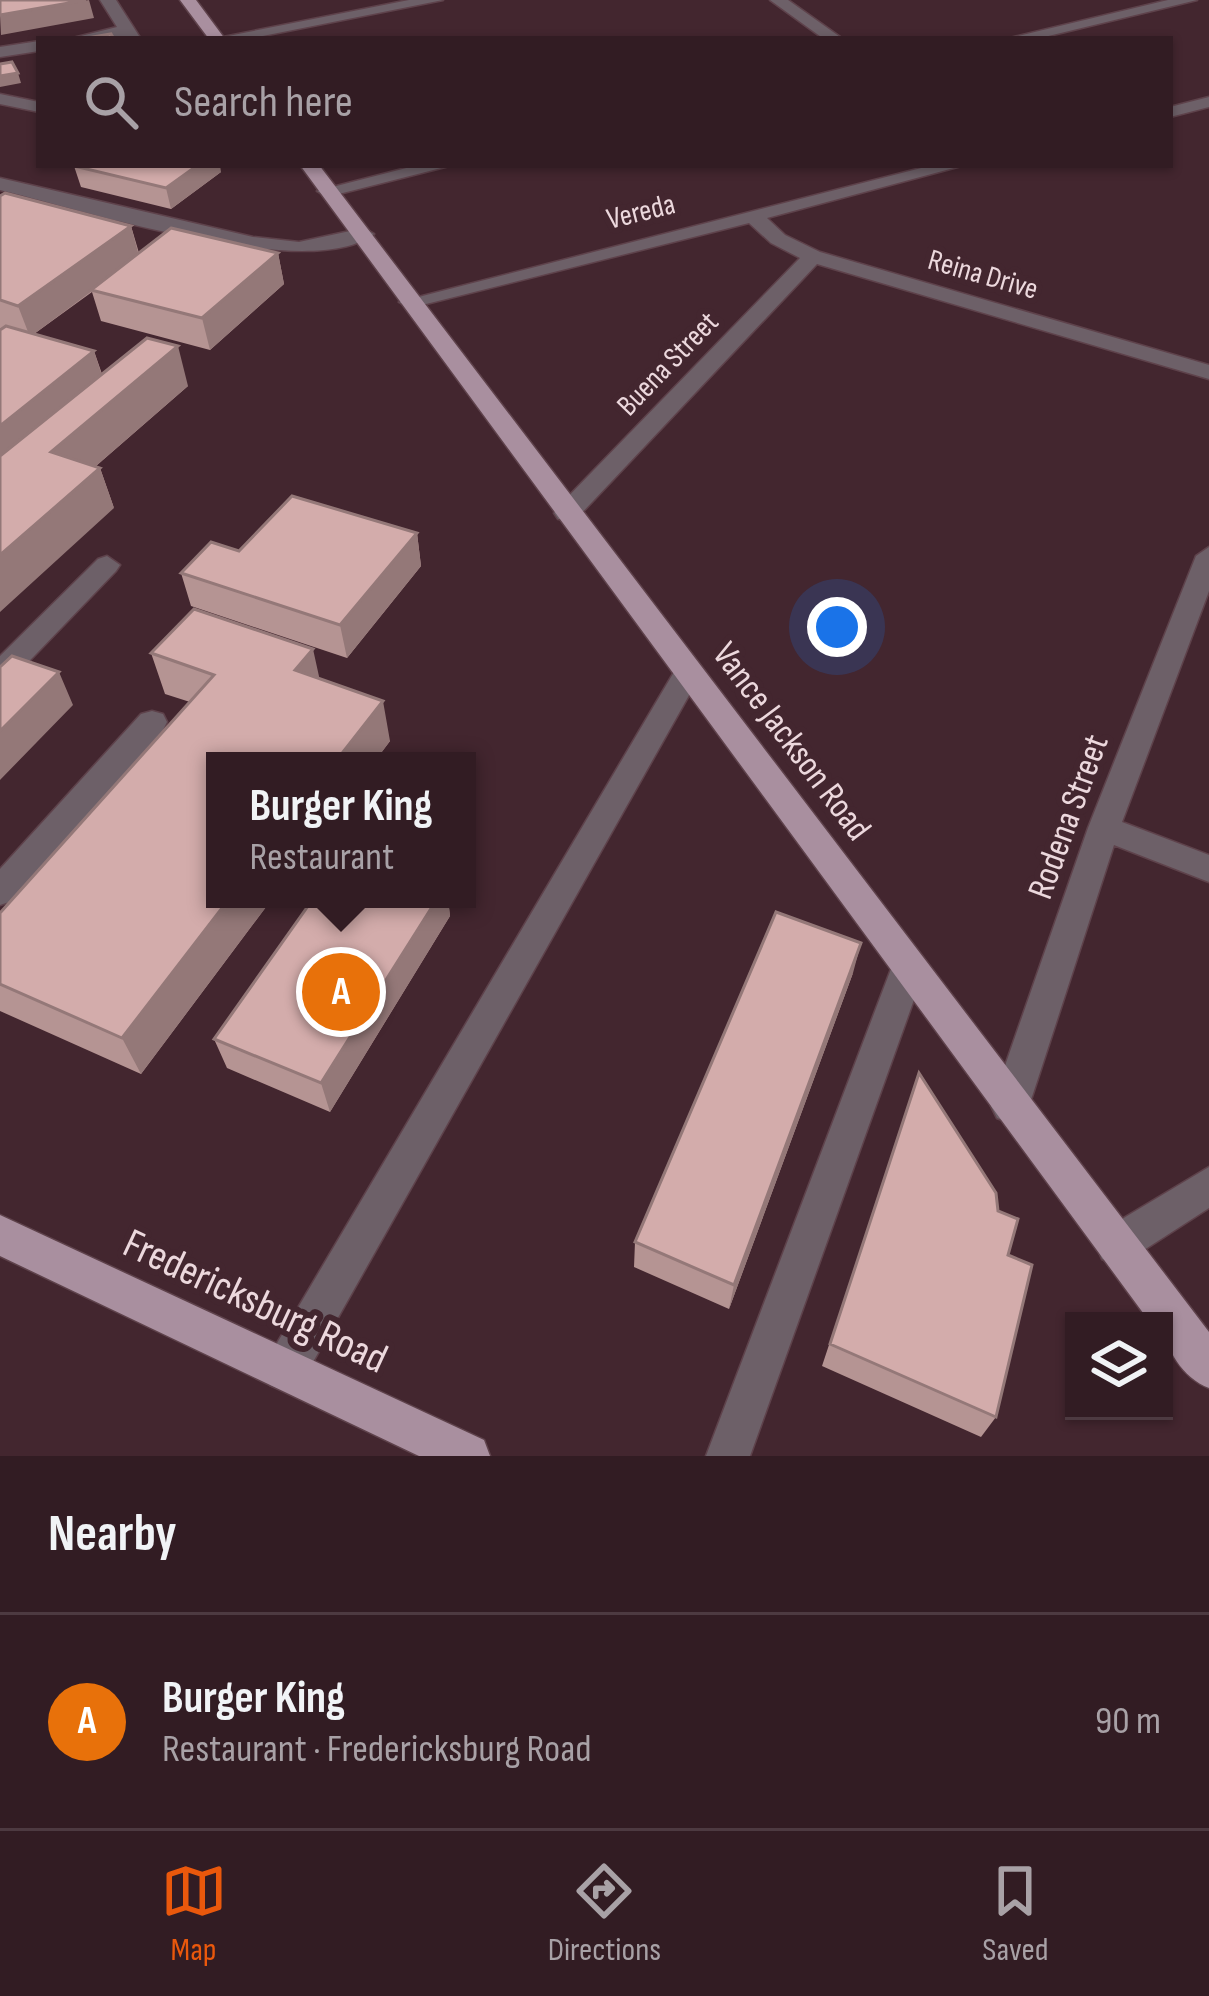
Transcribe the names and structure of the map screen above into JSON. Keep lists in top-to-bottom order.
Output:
{
  "streets": {
    "main road": ["Vance Jackson Road", "Fredericksburg Road"],
    "street": [
      "Vereda",
      "Reina Drive",
      "Buena Street",
      "Rodena Street"
    ]
  },
  "crossings": [
    ["Vereda", "Reina Drive"],
    ["Vereda", "Vance Jackson Road"],
    ["Reina Drive", "Buena Street"],
    ["Buena Street", "Vance Jackson Road"],
    ["Vance Jackson Road", "Rodena Street"]
  ],
  "page": {
    "search": "Search here",
    "popup": ["Burger King", "Restaurant"],
    "pins": "A",
    "heading": "Nearby",
    "list": [
      {
        "mark": "A",
        "name": "Burger King",
        "note": "Restaurant · Fredericksburg Road",
        "value": "90 m"
      }
    ],
    "nav": ["Map", "Directions", "Saved"]
  }
}
